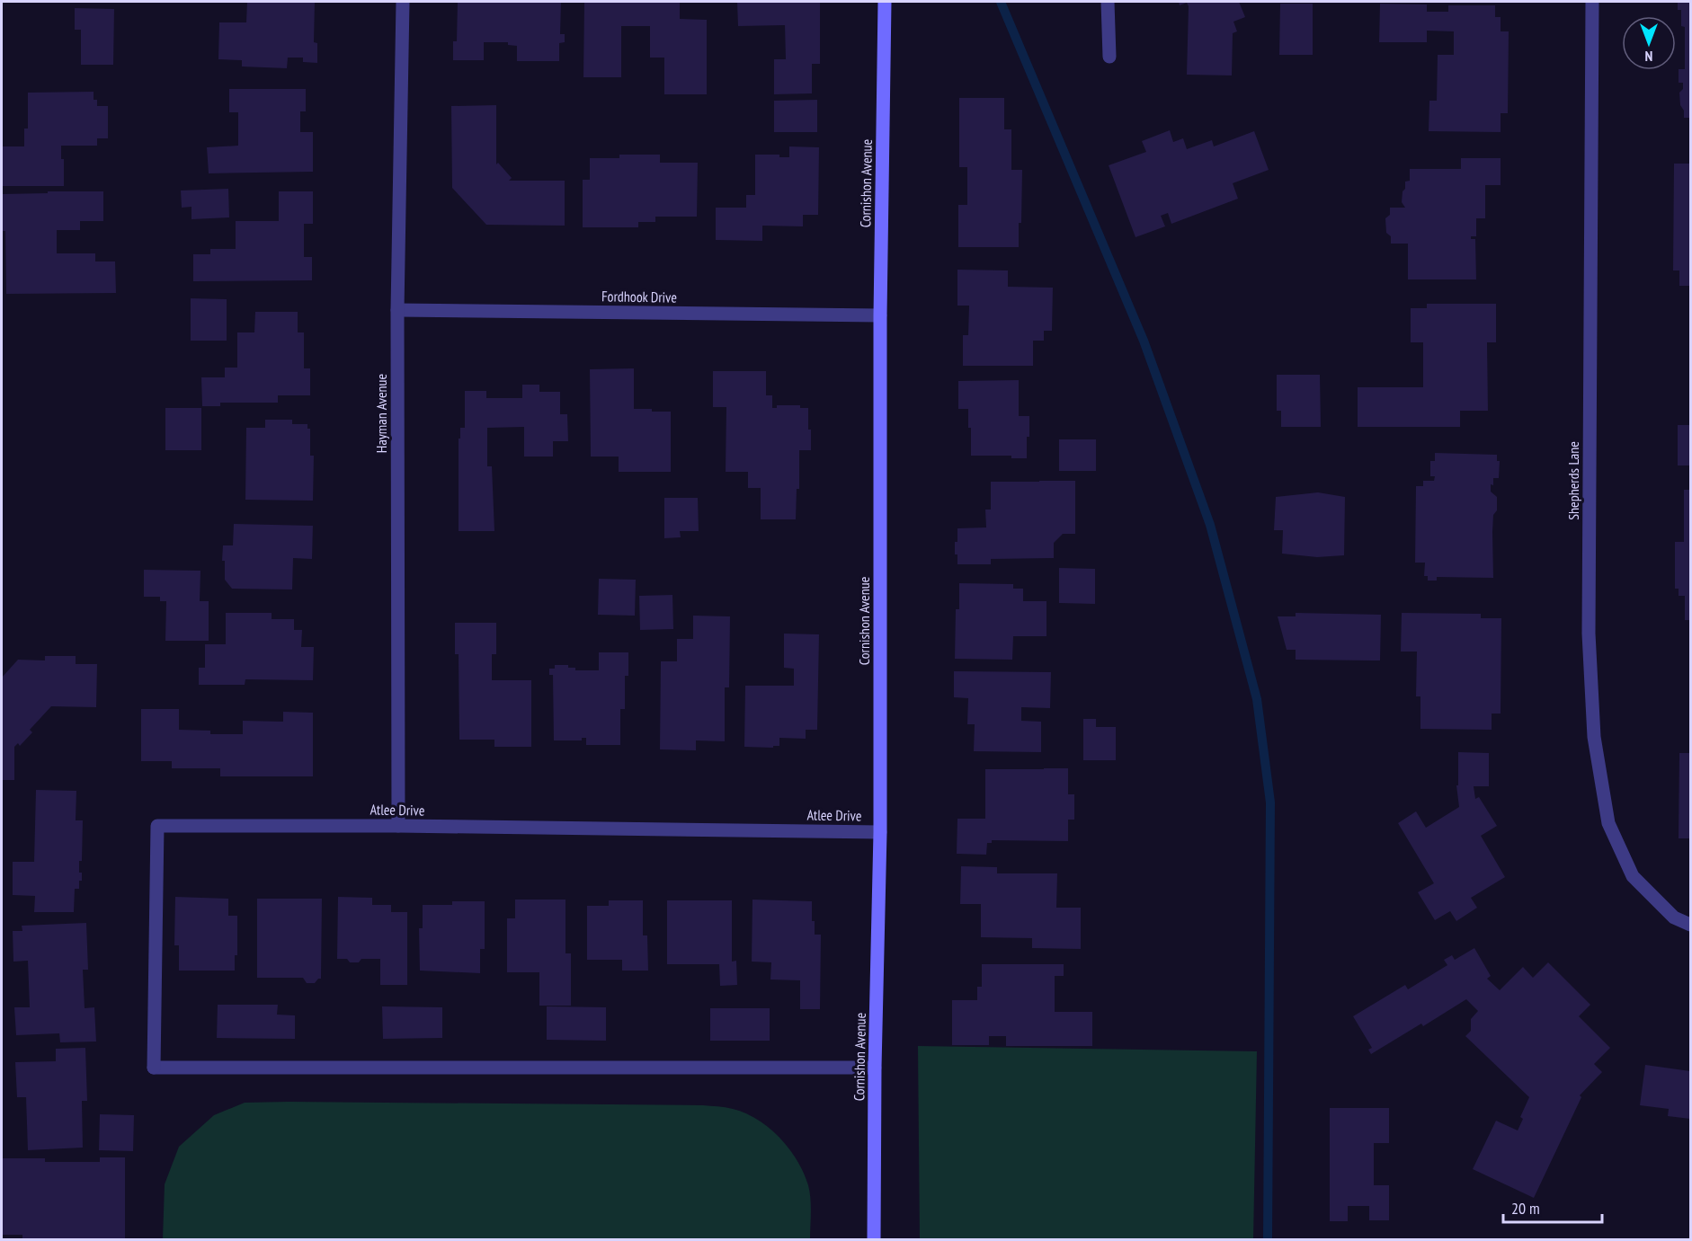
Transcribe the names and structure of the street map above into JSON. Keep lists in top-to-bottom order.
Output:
{
  "streets": {
    "street": [
      "Cornishon Avenue",
      "Fordhook Drive",
      "Hayman Avenue",
      "Shepherds Lane",
      "Atlee Drive"
    ]
  },
  "crossings": [
    ["Cornishon Avenue", "Fordhook Drive"],
    ["Cornishon Avenue", "Atlee Drive"],
    ["Fordhook Drive", "Hayman Avenue"],
    ["Hayman Avenue", "Atlee Drive"]
  ],
  "scale_bar": "20 m",
  "north": "bottom"
}
